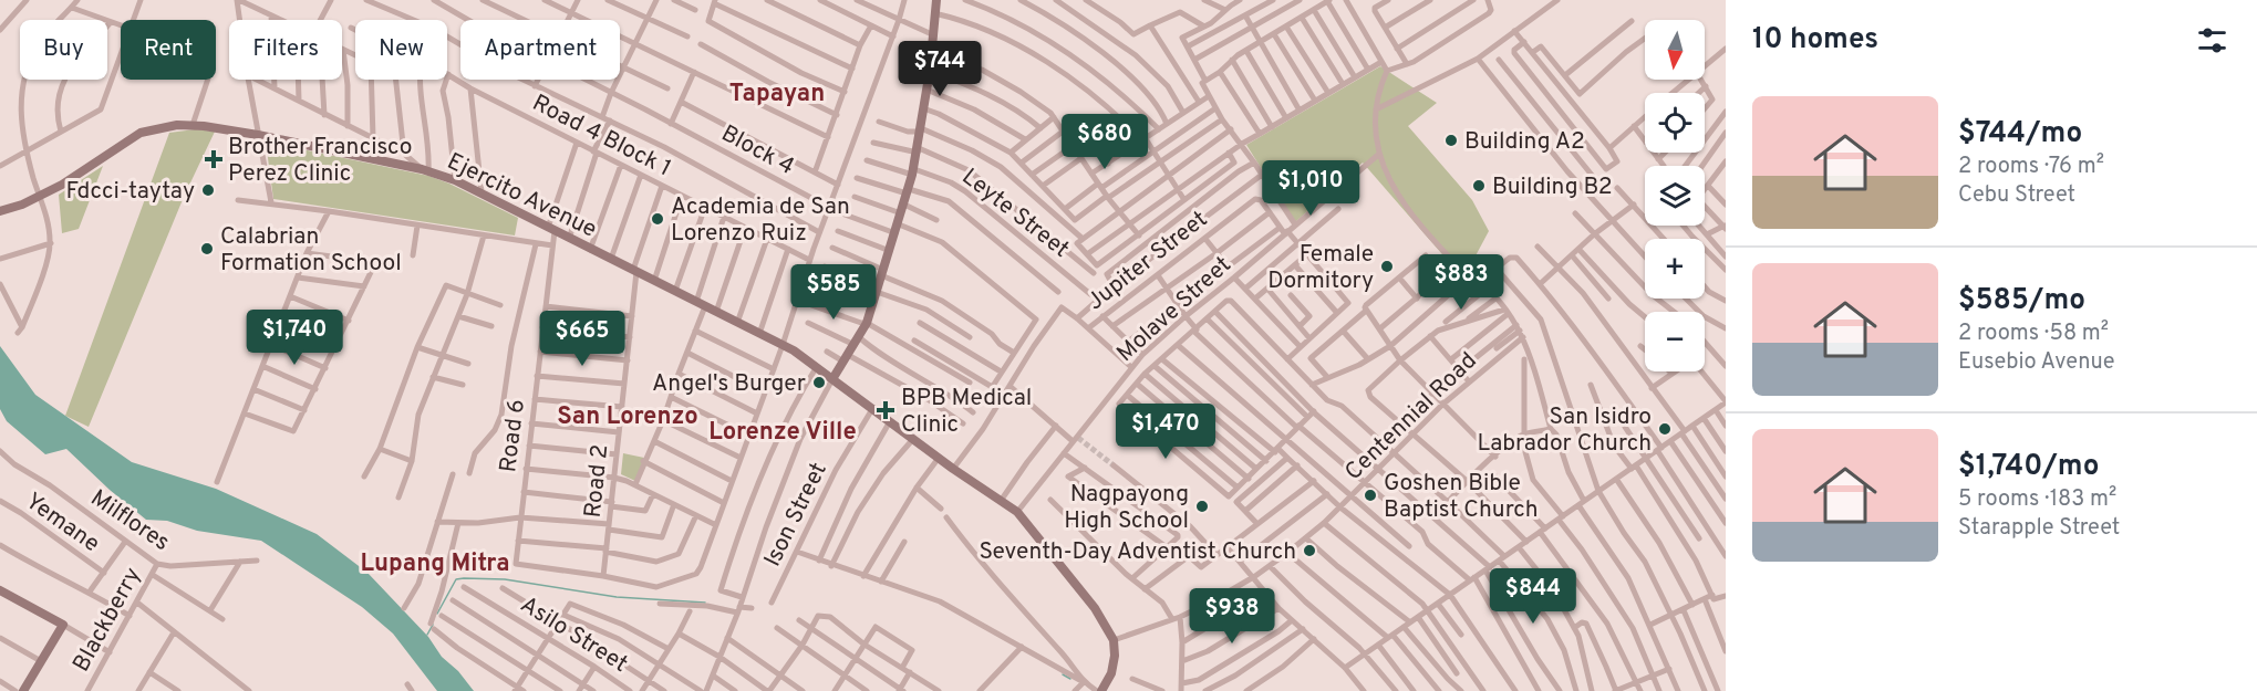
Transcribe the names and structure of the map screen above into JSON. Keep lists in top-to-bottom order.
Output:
{
  "streets": {
    "main road": ["Ejercito Avenue"],
    "street": [
      "Road 4 Block 1",
      "Block 4",
      "Leyte Street",
      "Jupiter Street",
      "Molave Street",
      "Centennial Road",
      "Road 6",
      "Road 2",
      "Ison Street",
      "Milflores",
      "Yemane",
      "Blackberry",
      "Asilo Street"
    ]
  },
  "crossings": [
    ["Road 4 Block 1", "Road 6"],
    ["Road 4 Block 1", "Road 2"],
    ["Ejercito Avenue", "Molave Street"],
    ["Ejercito Avenue", "Centennial Road"],
    ["Ejercito Avenue", "Road 6"],
    ["Ejercito Avenue", "Road 2"],
    ["Ejercito Avenue", "Ison Street"],
    ["Road 6", "Road 2"],
    ["Milflores", "Blackberry"]
  ],
  "districts": [
    "Tapayan",
    "San Lorenzo",
    "Lorenze Ville",
    "Lupang Mitra"
  ],
  "places": {
    "other": [
      "Building A2",
      "Building B2",
      "Fdcci-taytay",
      "Academia de San Lorenzo Ruiz",
      "Calabrian Formation School",
      "Female Dormitory",
      "Angel's Burger",
      "San Isidro Labrador Church",
      "Goshen Bible Baptist Church",
      "Nagpayong High School",
      "Seventh-Day Adventist Church"
    ],
    "health": ["Brother Francisco Perez Clinic", "BPB Medical Clinic"]
  },
  "north": "bottom",
  "page": {
    "heading": "10 homes",
    "map_buttons": ["+", "−"],
    "chip": [
      "Buy",
      "Rent",
      "Filters",
      "New",
      "Apartment"
    ],
    "price": [
      "$744",
      "$680",
      "$1,010",
      "$883",
      "$585",
      "$1,740",
      "$665",
      "$1,470",
      "$844",
      "$938"
    ],
    "list": [
      {
        "name": "$744/mo",
        "note": "2 rooms · 76 m² · Cebu Street"
      },
      {
        "name": "$585/mo",
        "note": "2 rooms · 58 m² · Eusebio Avenue"
      },
      {
        "name": "$1,740/mo",
        "note": "5 rooms · 183 m² · Starapple Street"
      }
    ]
  }
}
